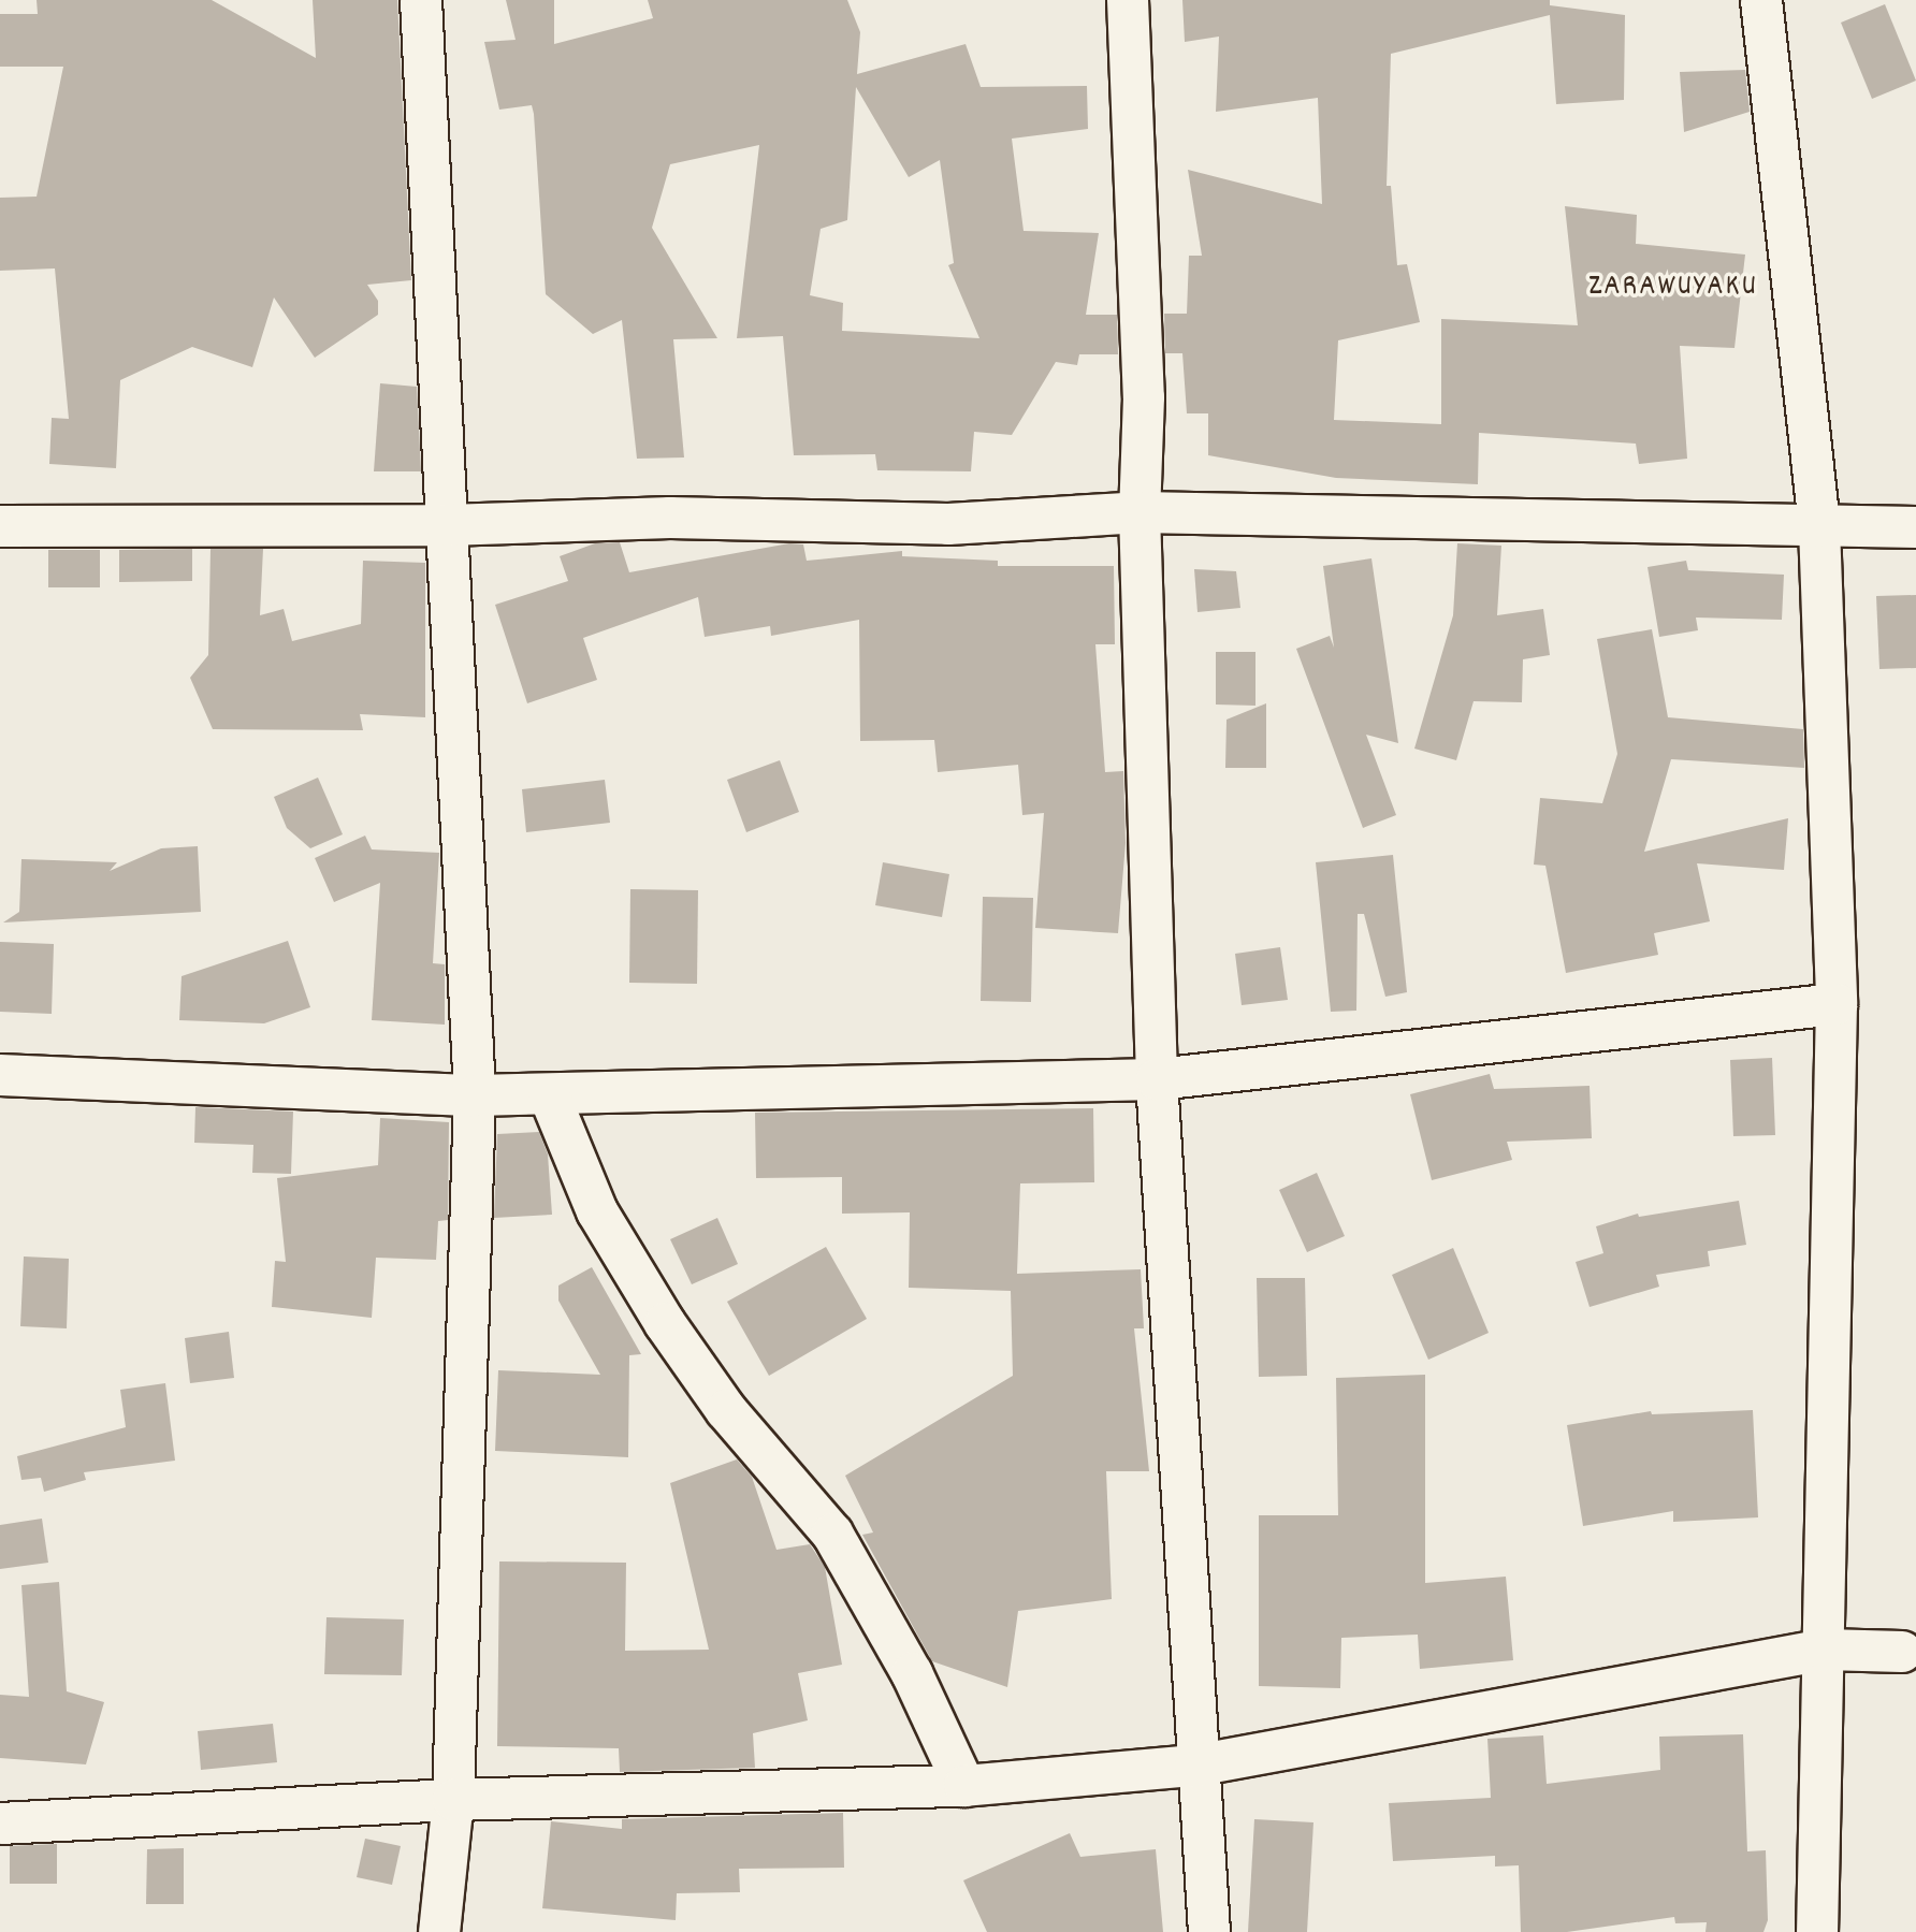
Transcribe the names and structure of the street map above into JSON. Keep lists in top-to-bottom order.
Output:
{
  "districts": ["ZARAWUYAKU"]
}
